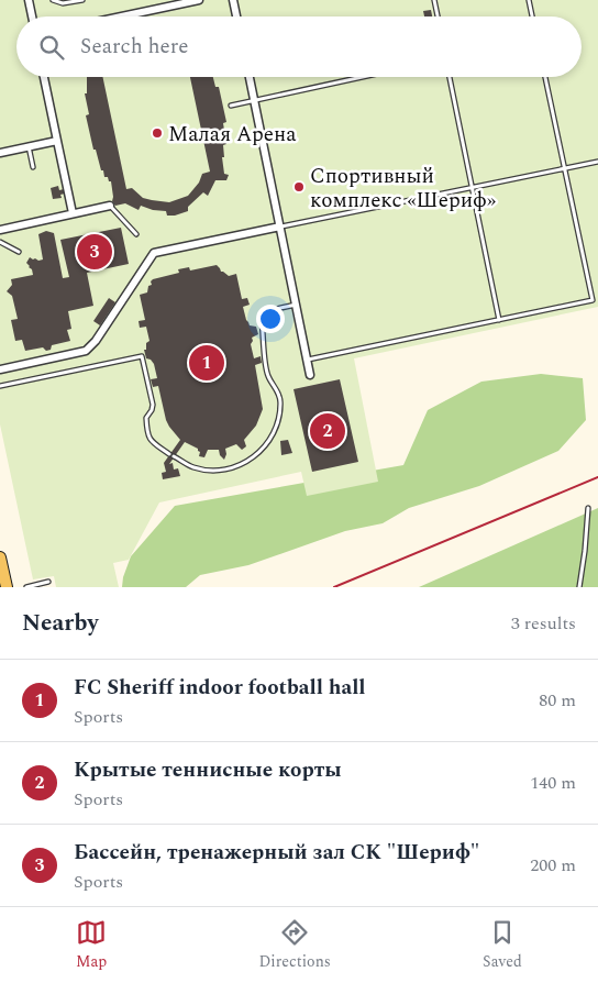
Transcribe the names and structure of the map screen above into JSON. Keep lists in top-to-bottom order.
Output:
{
  "places": ["Малая Арена", "Спортивный комплекс «Шериф»"],
  "page": {
    "search": "Search here",
    "pins": ["3", "1", "2"],
    "heading": ["Nearby", "3 results"],
    "list": [
      {
        "mark": "1",
        "name": "FC Sheriff indoor football hall",
        "note": "Sports",
        "value": "80 m"
      },
      {
        "mark": "2",
        "name": "Крытые теннисные корты",
        "note": "Sports",
        "value": "140 m"
      },
      {
        "mark": "3",
        "name": "Бассейн, тренажерный зал СК \"Шериф\"",
        "note": "Sports",
        "value": "200 m"
      }
    ],
    "nav": ["Map", "Directions", "Saved"]
  }
}
